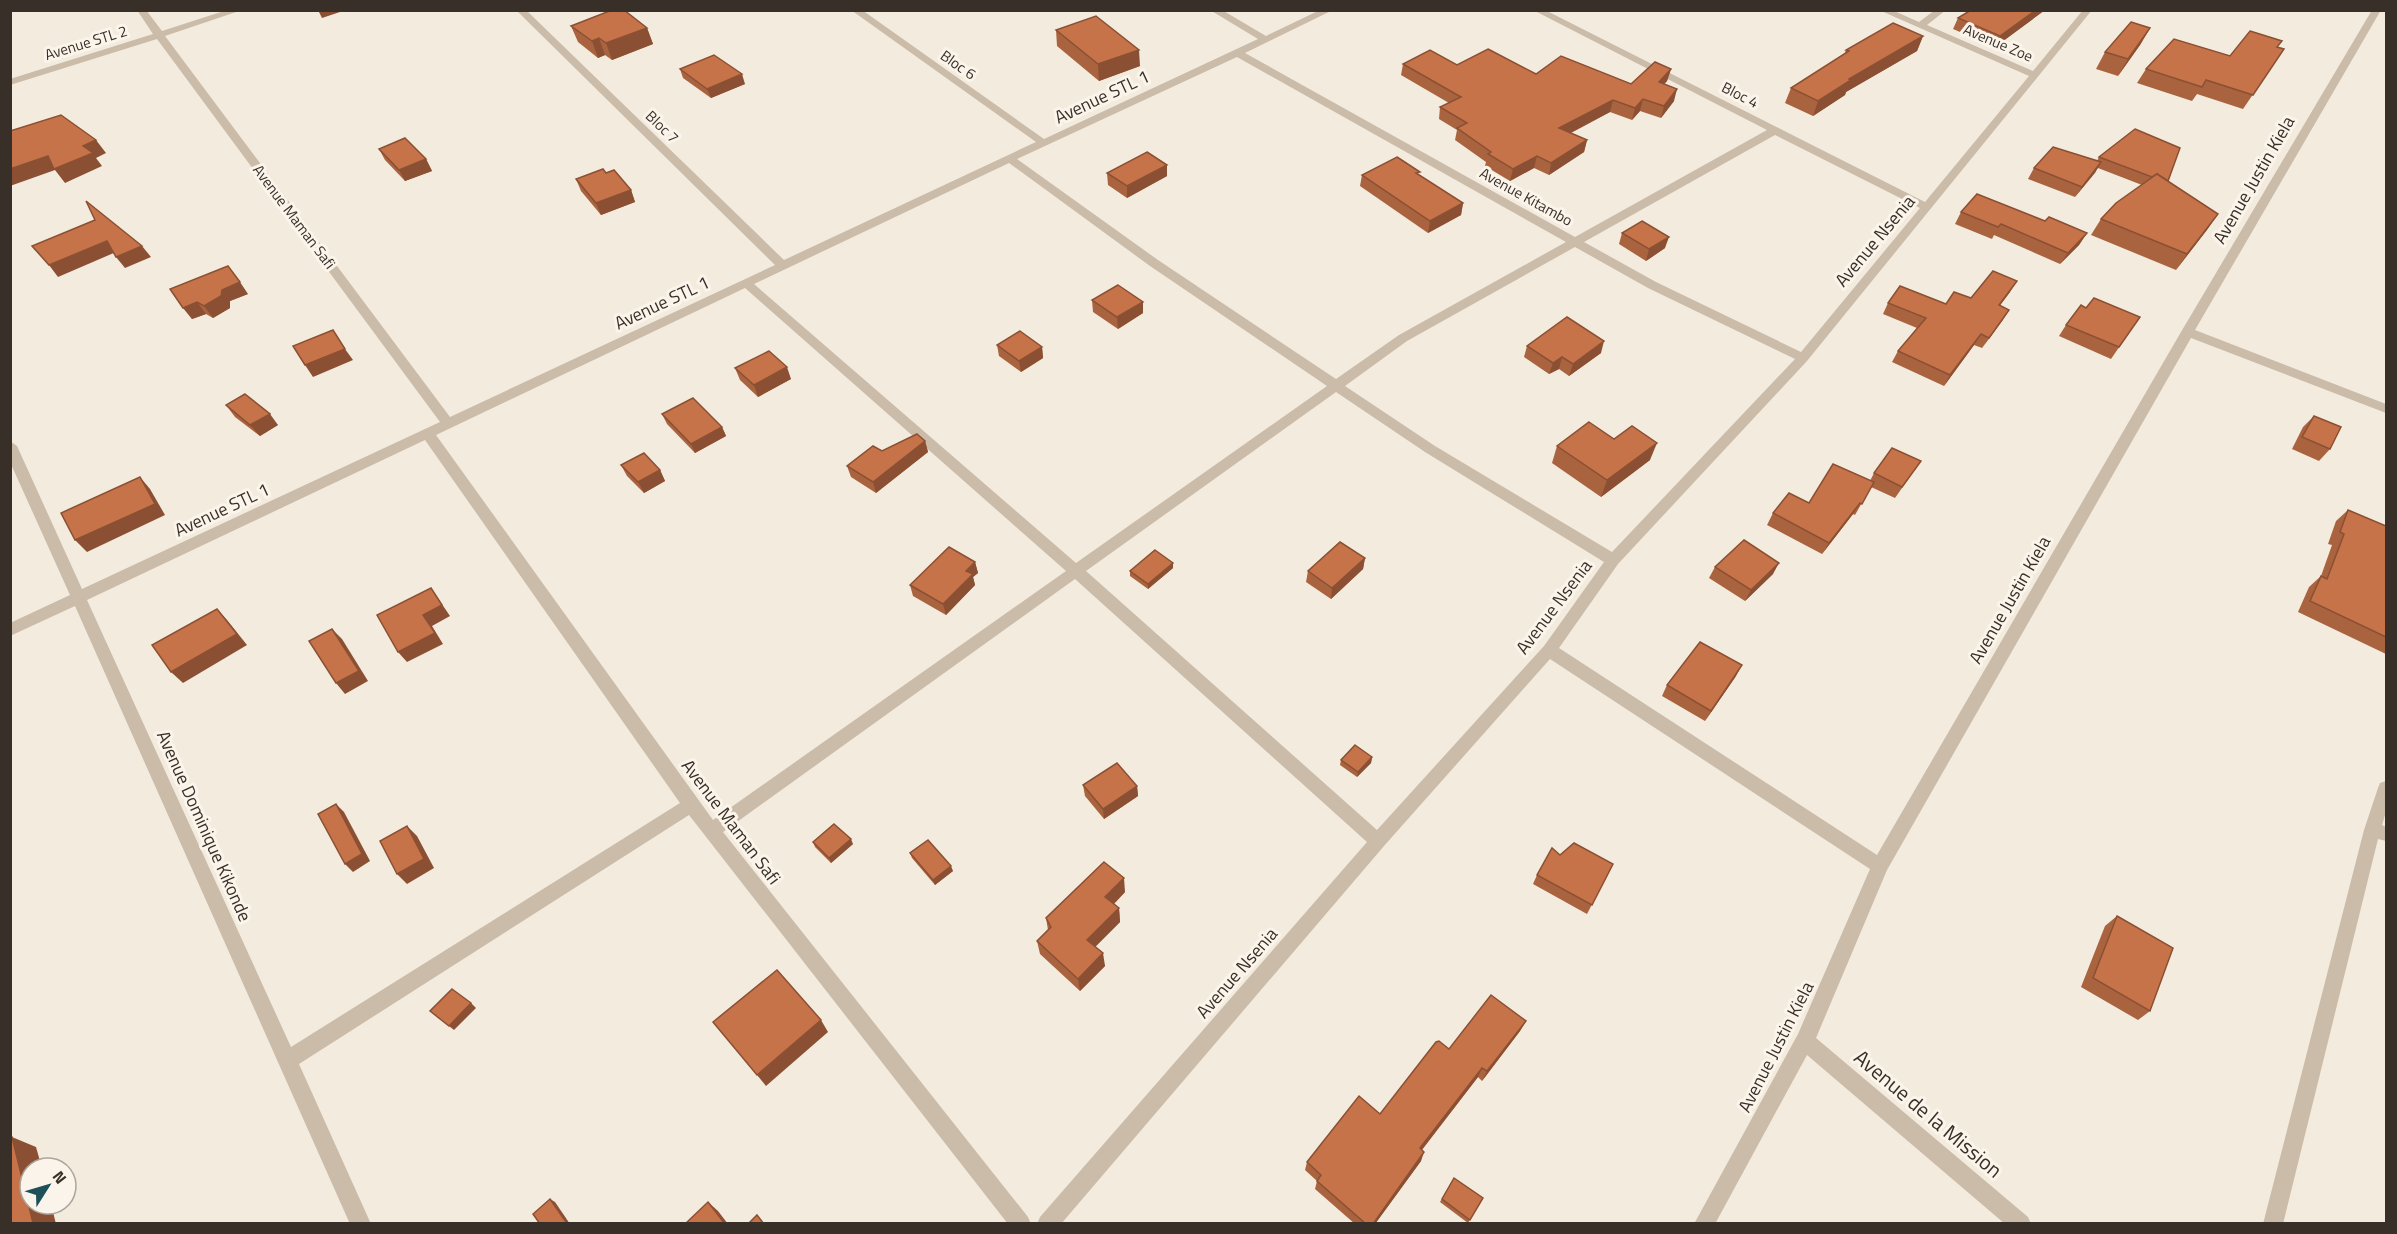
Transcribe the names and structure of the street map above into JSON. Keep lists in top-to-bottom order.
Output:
{
  "streets": {
    "street": [
      "Avenue STL 2",
      "Avenue Zoe",
      "Bloc 6",
      "Bloc 4",
      "Avenue STL 1",
      "Bloc 7",
      "Avenue Justin Kiela",
      "Avenue Kitambo",
      "Avenue Maman Safi",
      "Avenue Nsenia",
      "Avenue Dominique Kikonde",
      "Avenue de la Mission"
    ]
  },
  "crossings": [
    ["Avenue STL 2", "Avenue Maman Safi"],
    ["Avenue Zoe", "Avenue Nsenia"],
    ["Bloc 6", "Avenue STL 1"],
    ["Bloc 4", "Avenue Nsenia"],
    ["Avenue STL 1", "Bloc 7"],
    ["Avenue STL 1", "Avenue Kitambo"],
    ["Avenue STL 1", "Avenue Maman Safi"],
    ["Avenue STL 1", "Avenue Dominique Kikonde"],
    ["Avenue Justin Kiela", "Avenue de la Mission"],
    ["Avenue Kitambo", "Avenue Nsenia"]
  ],
  "north": "top right"
}
